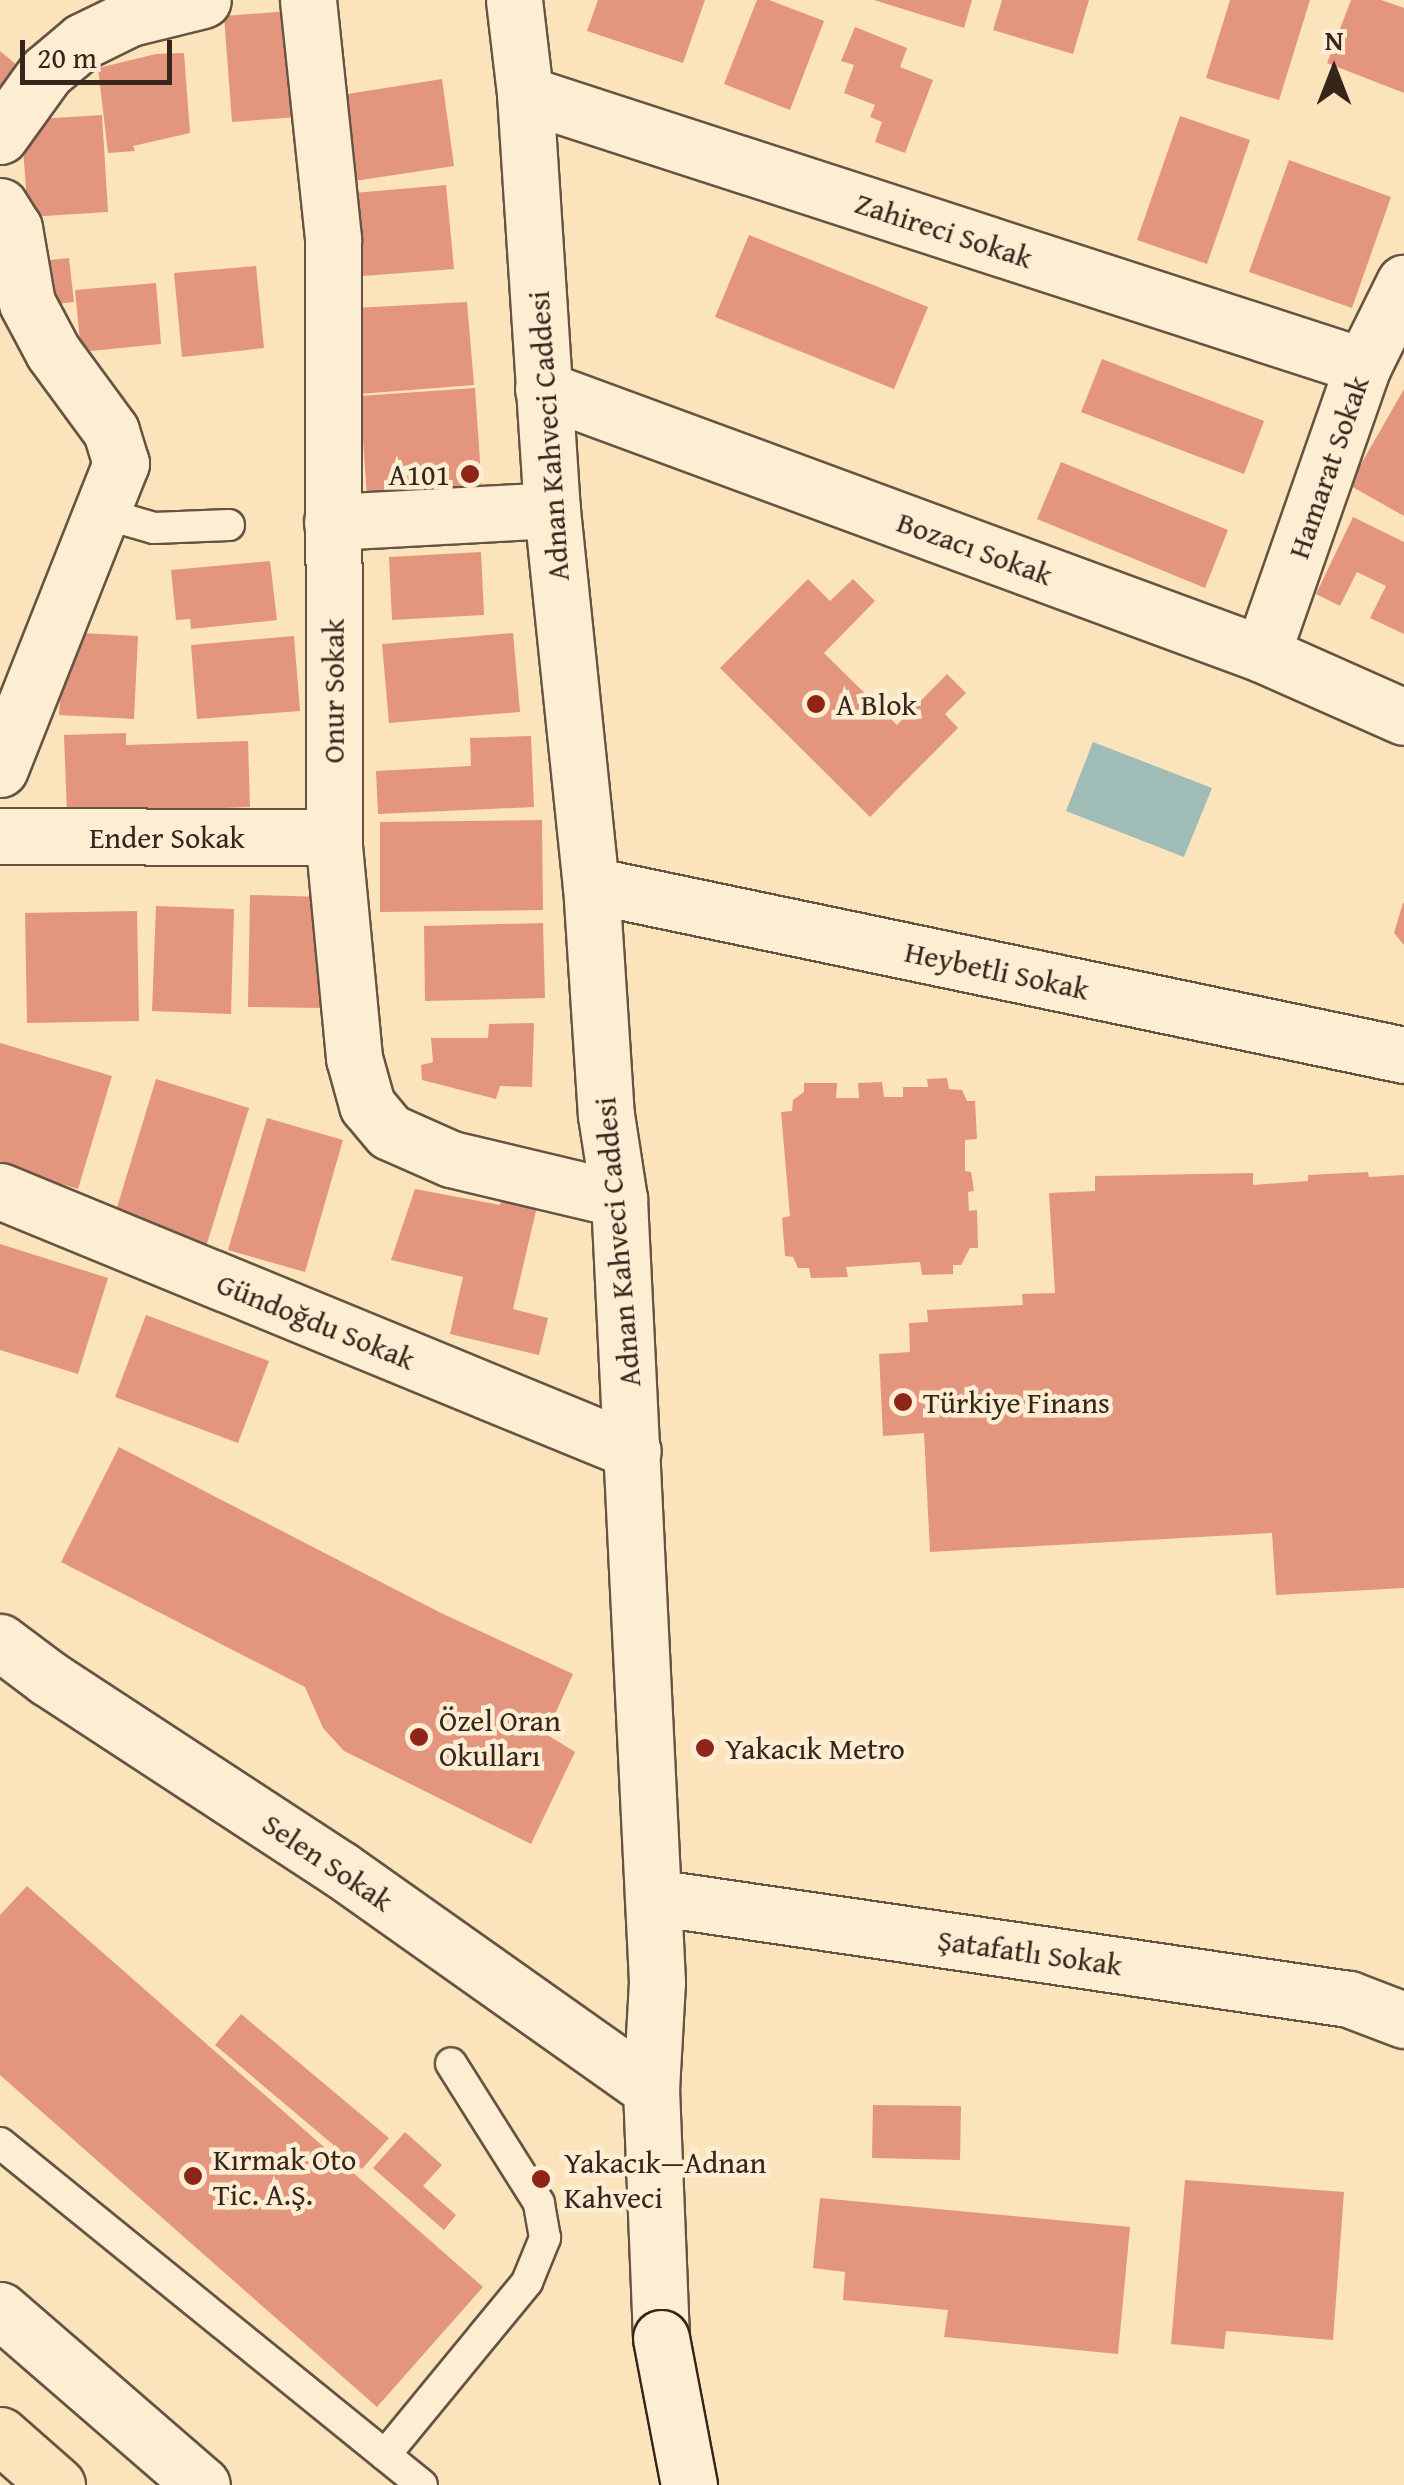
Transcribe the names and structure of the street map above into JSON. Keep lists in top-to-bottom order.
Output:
{
  "streets": {
    "street": [
      "Zahireci Sokak",
      "Adnan Kahveci Caddesi",
      "Hamarat Sokak",
      "Bozacı Sokak",
      "Onur Sokak",
      "Ender Sokak",
      "Heybetli Sokak",
      "Gündoğdu Sokak",
      "Selen Sokak",
      "Şatafatlı Sokak"
    ]
  },
  "crossings": [
    ["Zahireci Sokak", "Adnan Kahveci Caddesi"],
    ["Zahireci Sokak", "Hamarat Sokak"],
    ["Adnan Kahveci Caddesi", "Bozacı Sokak"],
    ["Adnan Kahveci Caddesi", "Onur Sokak"],
    ["Adnan Kahveci Caddesi", "Heybetli Sokak"],
    ["Adnan Kahveci Caddesi", "Gündoğdu Sokak"],
    ["Adnan Kahveci Caddesi", "Selen Sokak"],
    ["Adnan Kahveci Caddesi", "Şatafatlı Sokak"],
    ["Hamarat Sokak", "Bozacı Sokak"],
    ["Onur Sokak", "Ender Sokak"]
  ],
  "places": [
    "A101",
    "A Blok",
    "Türkiye Finans",
    "Özel Oran Okulları",
    "Yakacık Metro",
    "Kırmak Oto Tic. A.Ş.",
    "Yakacık—Adnan Kahveci"
  ],
  "scale_bar": "20 m",
  "north": "top"
}
